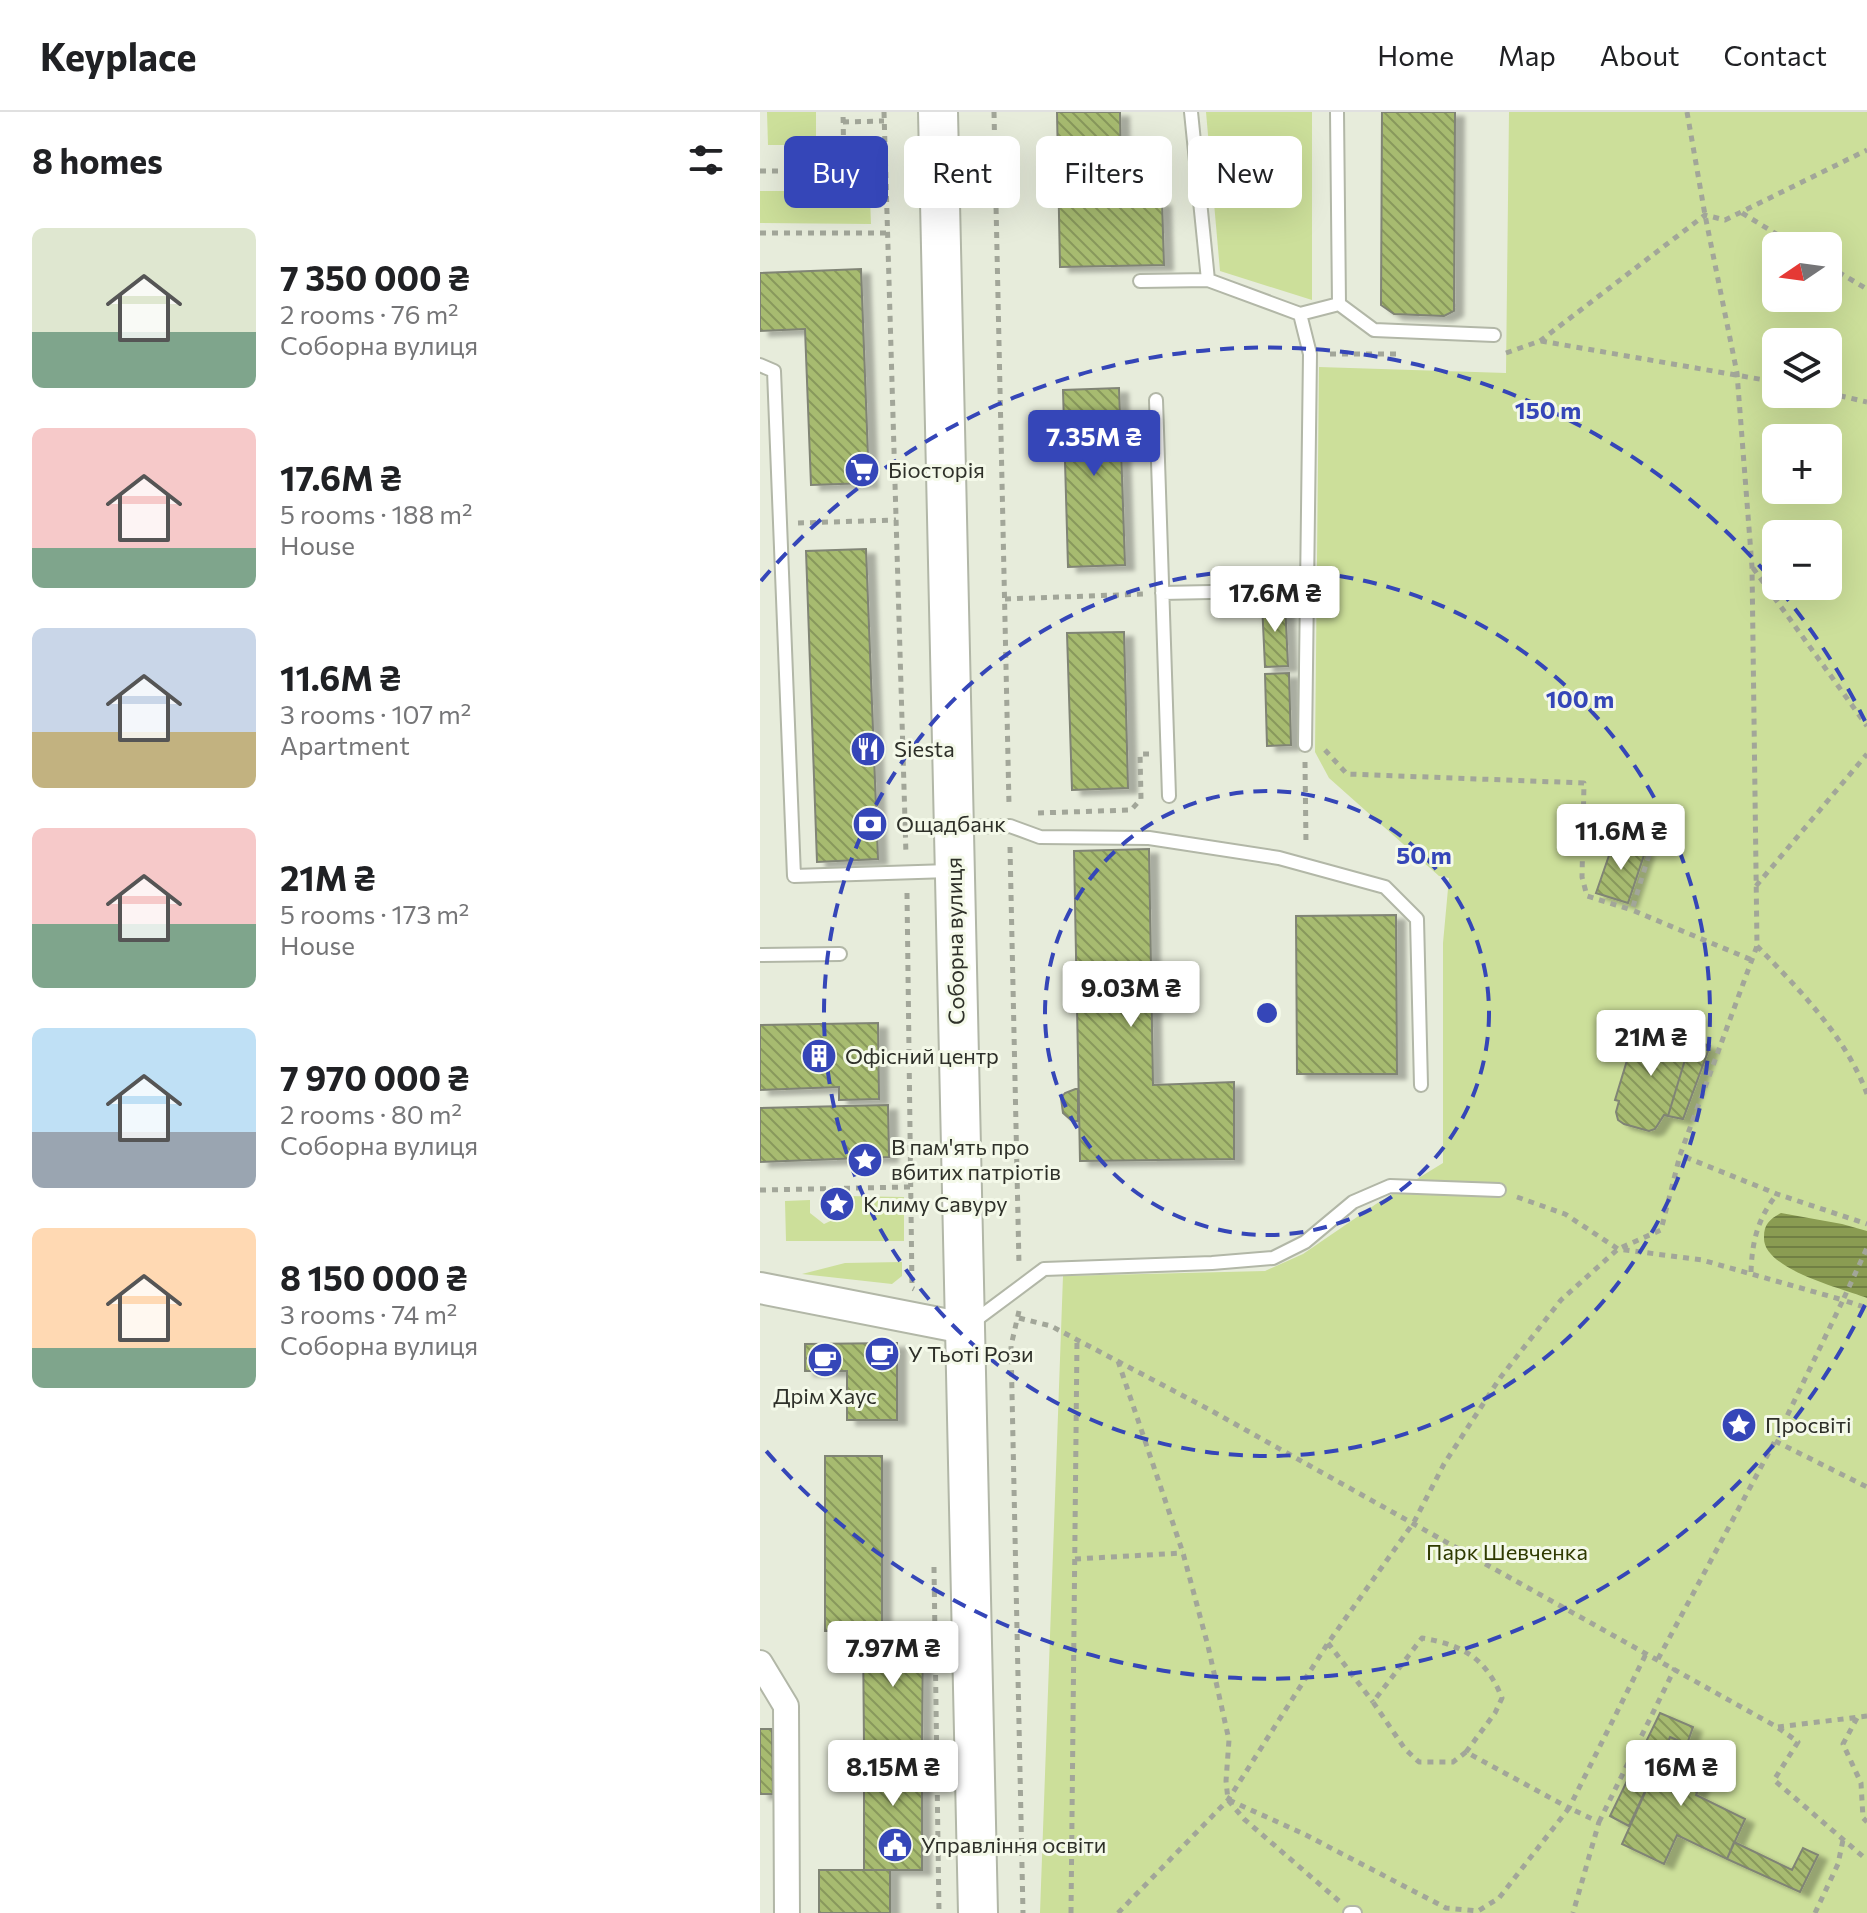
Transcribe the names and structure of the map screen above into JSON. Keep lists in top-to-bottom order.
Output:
{
  "streets": {
    "main road": ["Соборна вулиця"]
  },
  "parks": ["Парк Шевченка"],
  "places": {
    "supermarket": ["Біосторія"],
    "restaurant": ["Siesta"],
    "bank": ["Ощадбанк"],
    "building": ["Офісний центр"],
    "place": ["В пам'ять про вбитих патріотів", "Климу Савуру", "Просвіті"],
    "cafe": ["У Тьоті Рози", "Дрім Хаус"],
    "public building": ["Управління освіти"]
  },
  "north": "left",
  "page": {
    "header": "Keyplace",
    "nav": [
      "Home",
      "Map",
      "About",
      "Contact"
    ],
    "heading": "8 homes",
    "chip": [
      "Buy",
      "Rent",
      "Filters",
      "New"
    ],
    "list": [
      {
        "name": "7 350 000 ₴",
        "note": "2 rooms · 76 m² · Соборна вулиця"
      },
      {
        "name": "17.6M ₴",
        "note": "5 rooms · 188 m² · House"
      },
      {
        "name": "11.6M ₴",
        "note": "3 rooms · 107 m² · Apartment"
      },
      {
        "name": "21M ₴",
        "note": "5 rooms · 173 m² · House"
      },
      {
        "name": "7 970 000 ₴",
        "note": "2 rooms · 80 m² · Соборна вулиця"
      },
      {
        "name": "8 150 000 ₴",
        "note": "3 rooms · 74 m² · Соборна вулиця"
      }
    ],
    "map_buttons": ["+", "−"],
    "price": [
      "7.35M ₴",
      "17.6M ₴",
      "11.6M ₴",
      "9.03M ₴",
      "21M ₴",
      "7.97M ₴",
      "8.15M ₴",
      "16M ₴"
    ]
  },
  "rings": ["150 m", "100 m", "50 m"]
}
